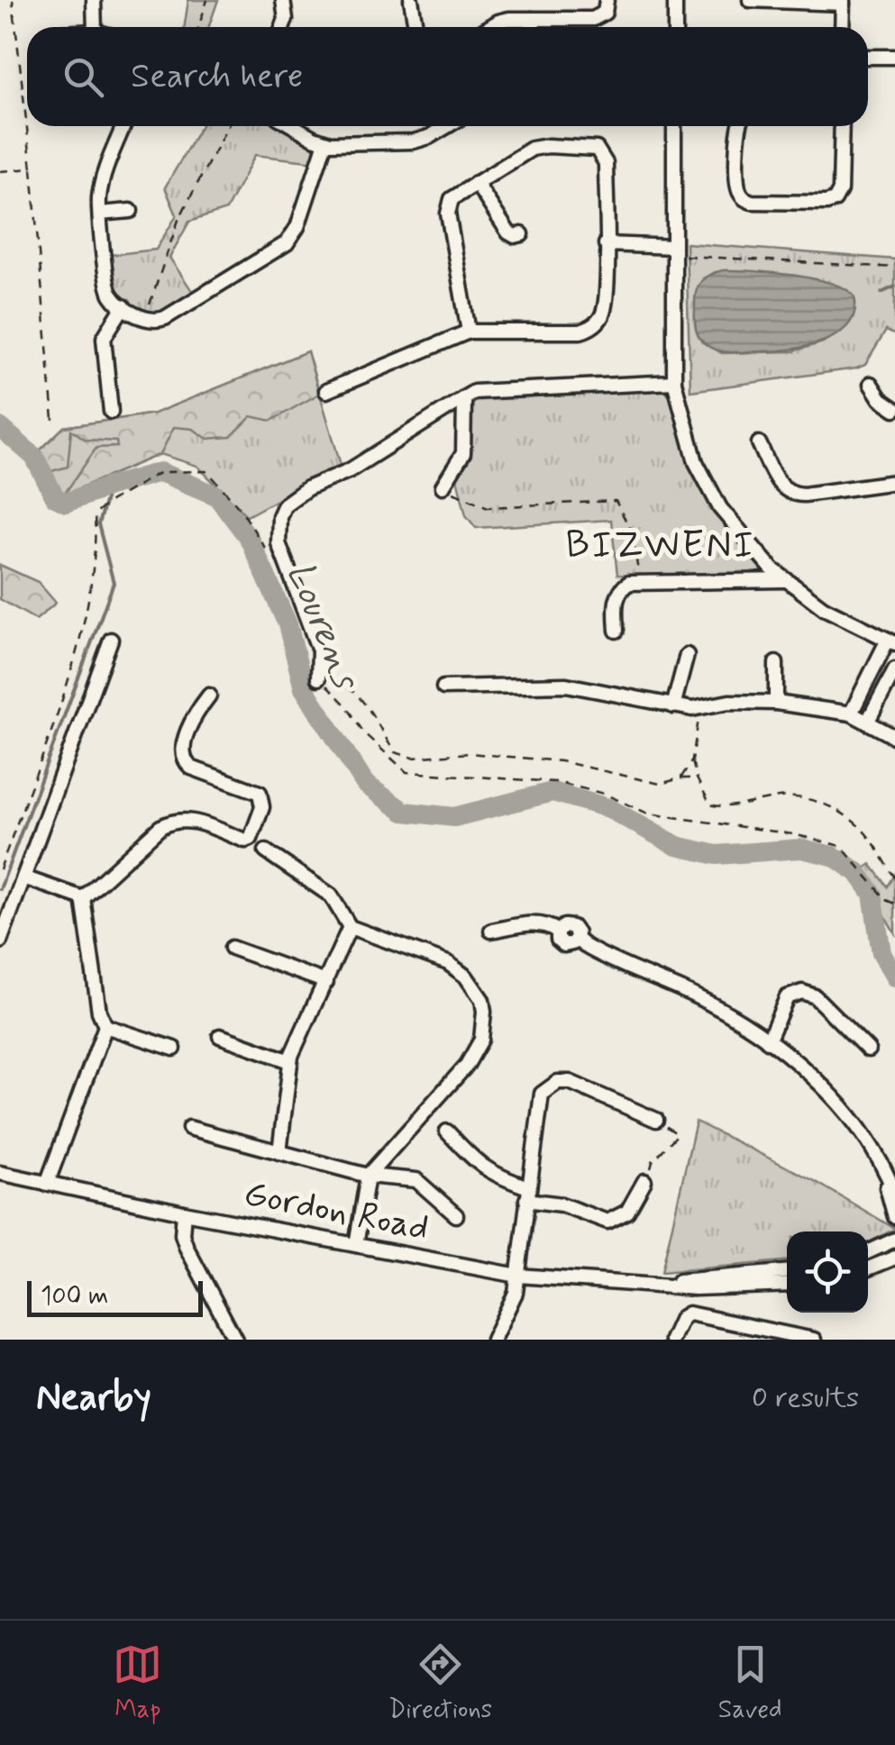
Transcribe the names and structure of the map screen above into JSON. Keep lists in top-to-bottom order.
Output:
{
  "streets": {
    "street": ["Gordon Road"]
  },
  "districts": ["BIZWENI"],
  "water": ["Lourens"],
  "scale_bar": "100 m",
  "page": {
    "search": "Search here",
    "scale": "100 m",
    "heading": ["Nearby", "0 results"],
    "nav": ["Map", "Directions", "Saved"]
  }
}
